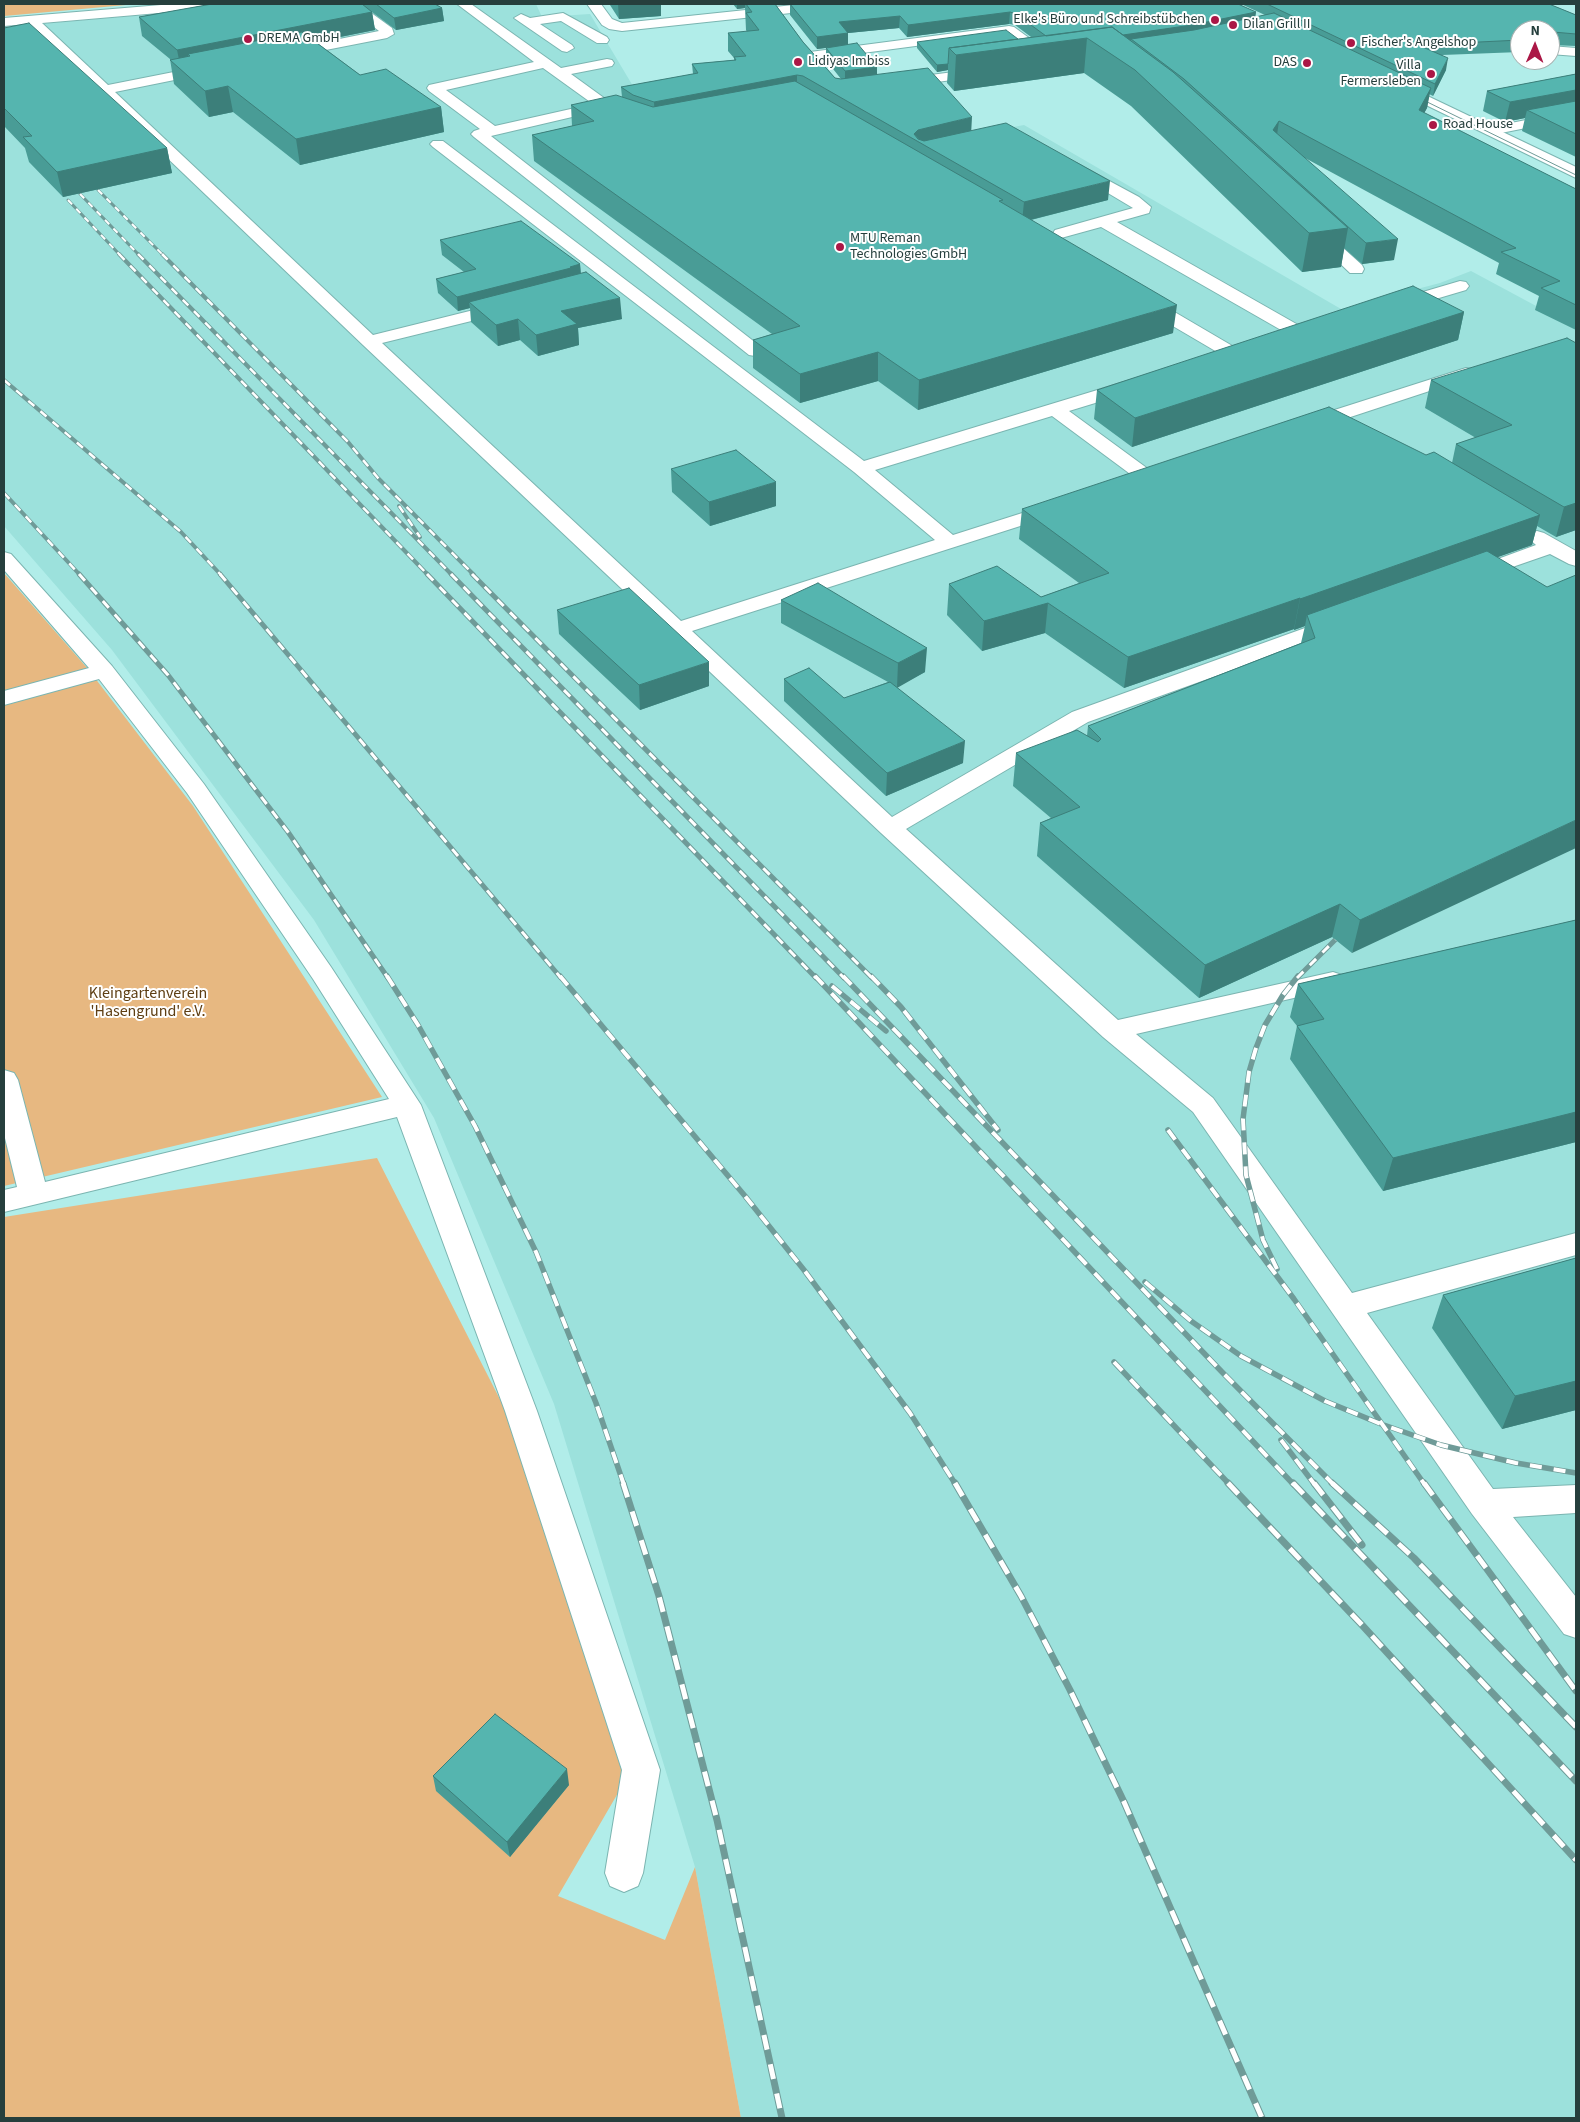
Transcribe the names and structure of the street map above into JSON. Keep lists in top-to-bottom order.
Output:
{
  "parks": ["Kleingartenverein 'Hasengrund' e.V."],
  "places": [
    "Elke's Büro und Schreibstübchen",
    "Dilan Grill II",
    "DREMA GmbH",
    "Fischer's Angelshop",
    "Lidiyas Imbiss",
    "DAS",
    "Villa Fermersleben",
    "Road House",
    "MTU Reman Technologies GmbH"
  ],
  "north": "top"
}
